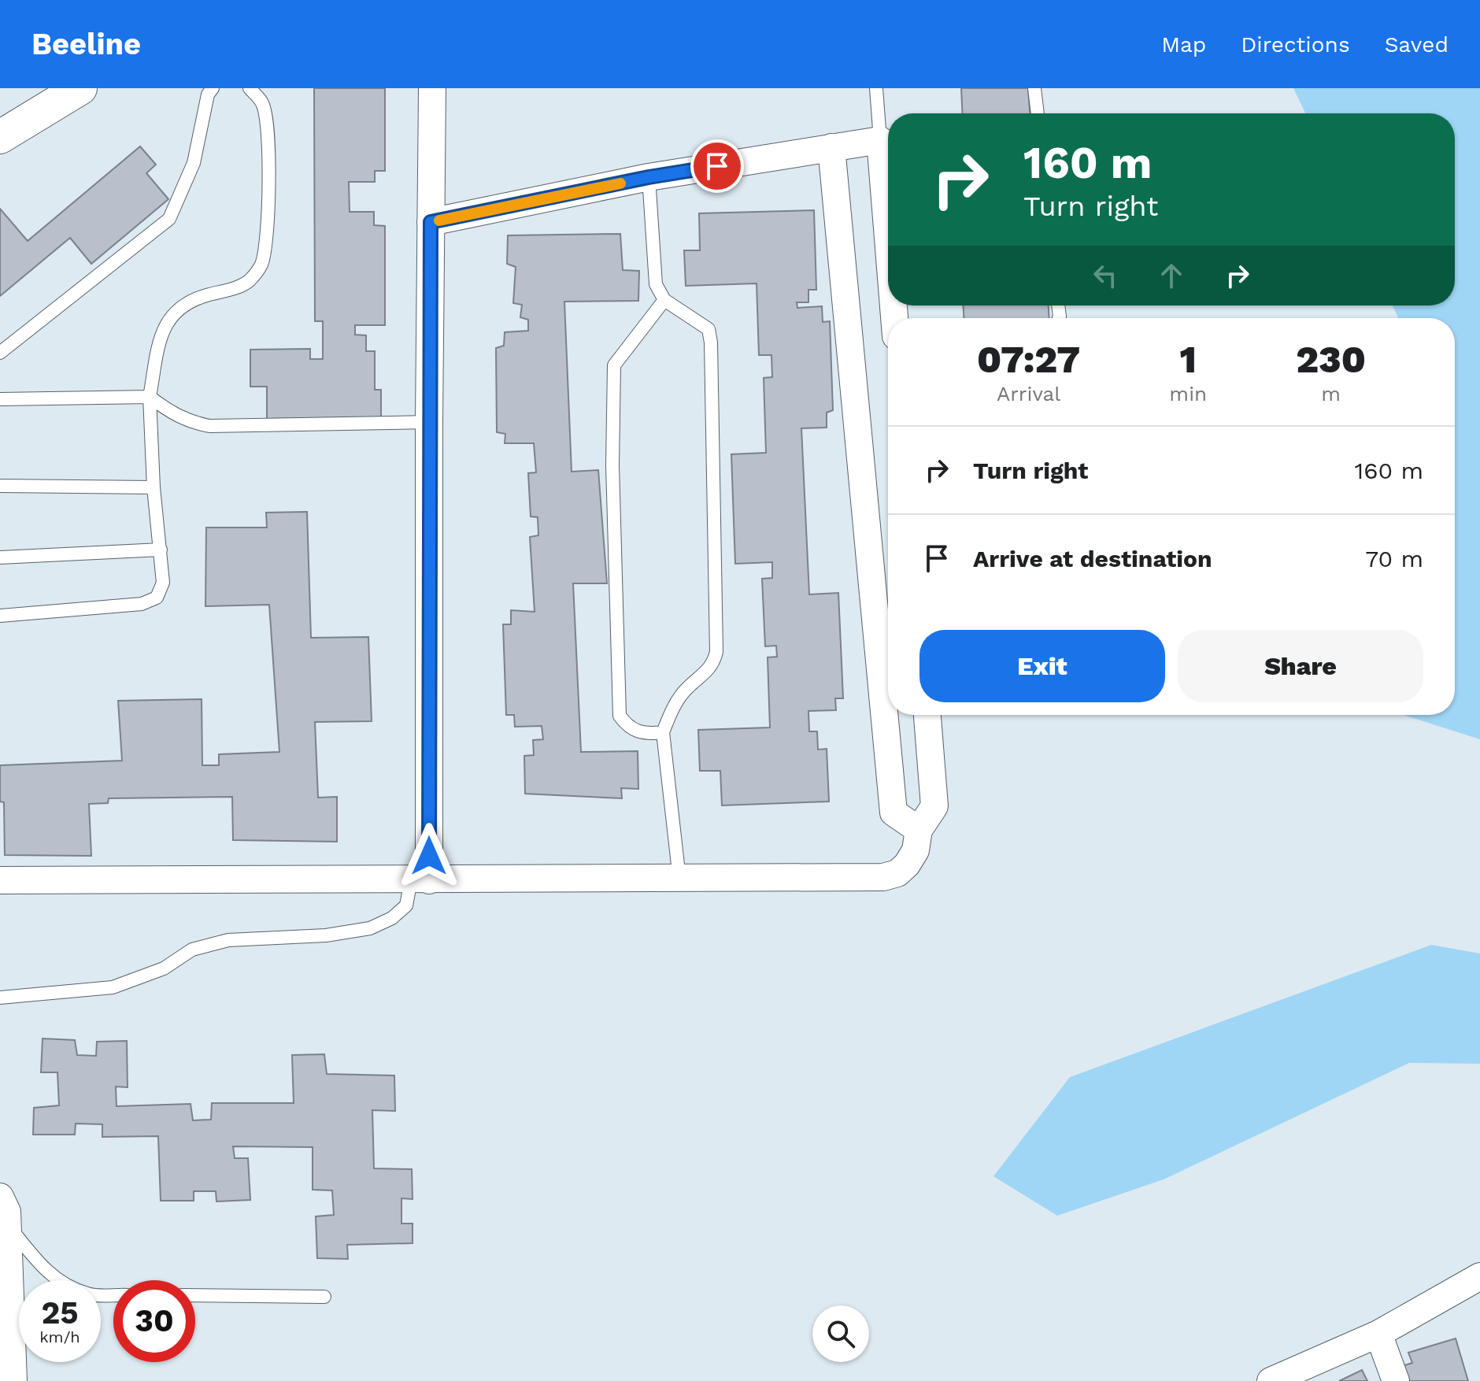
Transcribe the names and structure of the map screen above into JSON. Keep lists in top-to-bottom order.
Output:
{
  "page": {
    "header": "Beeline",
    "nav": ["Map", "Directions", "Saved"],
    "turn": ["160 m", "Turn right"],
    "eta": [
      "07:27",
      "Arrival",
      "1",
      "min",
      "230",
      "m"
    ],
    "list": [
      {
        "name": "Turn right",
        "value": "160 m"
      },
      {
        "name": "Arrive at destination",
        "value": "70 m"
      }
    ],
    "buttons": ["Exit", "Share"],
    "speed": "25 km/h",
    "limit": "30"
  }
}
